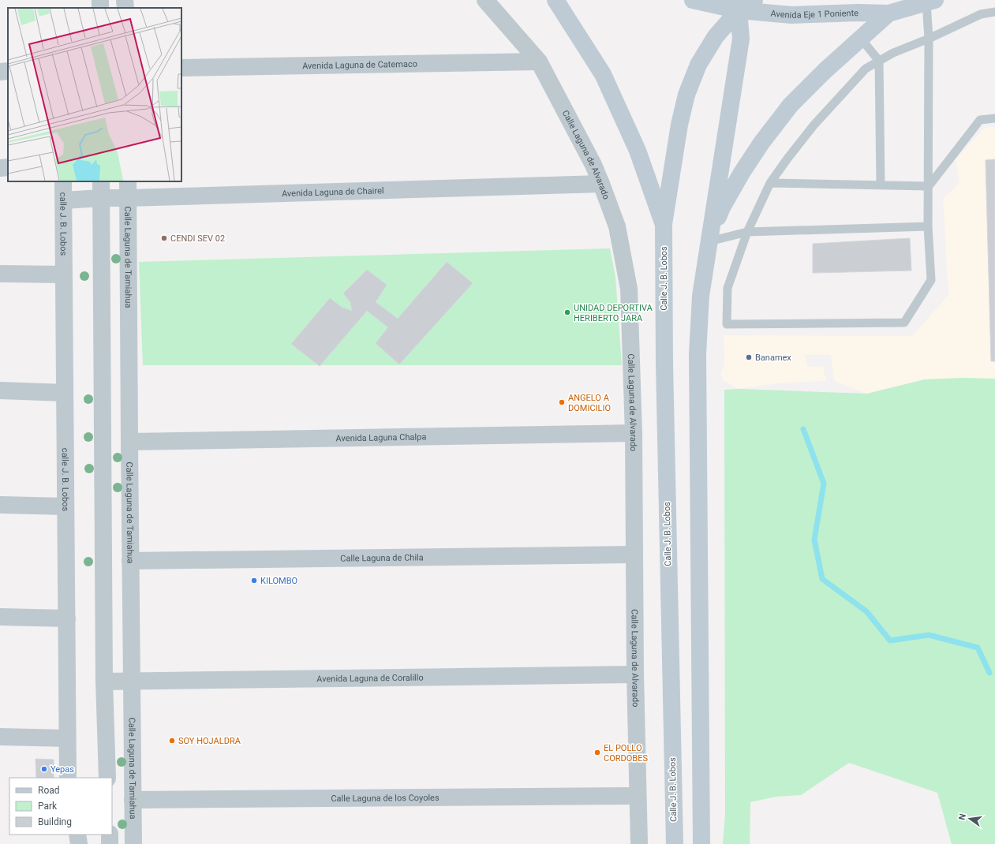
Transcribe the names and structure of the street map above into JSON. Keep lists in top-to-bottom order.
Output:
{
  "streets": {
    "main road": ["Avenida Eje 1 Poniente", "Calle J. B. Lobos"],
    "street": [
      "Avenida Laguna de Catemaco",
      "Calle Laguna de Alvarado",
      "Avenida Laguna de Chairel",
      "calle J. B. Lobos",
      "Calle Laguna de Tamiahua",
      "Avenida Laguna Chalpa",
      "Calle Laguna de Chila",
      "Avenida Laguna de Coralillo",
      "Calle Laguna de los Coyoles"
    ]
  },
  "crossings": [
    ["Avenida Laguna de Catemaco", "Calle Laguna de Alvarado"],
    ["Calle Laguna de Alvarado", "Avenida Laguna de Chairel"],
    ["Calle Laguna de Alvarado", "Avenida Laguna Chalpa"],
    ["Calle Laguna de Alvarado", "Calle Laguna de Chila"],
    ["Calle Laguna de Alvarado", "Avenida Laguna de Coralillo"],
    ["Calle Laguna de Alvarado", "Calle Laguna de los Coyoles"],
    ["Avenida Laguna de Chairel", "calle J. B. Lobos"],
    ["Avenida Laguna de Chairel", "Calle Laguna de Tamiahua"],
    ["Calle Laguna de Tamiahua", "Avenida Laguna Chalpa"],
    ["Calle Laguna de Tamiahua", "Calle Laguna de Chila"],
    ["Calle Laguna de Tamiahua", "Avenida Laguna de Coralillo"],
    ["Calle Laguna de Tamiahua", "Calle Laguna de los Coyoles"]
  ],
  "places": [
    "CENDI SEV 02",
    "UNIDAD DEPORTIVA HERIBERTO JARA",
    "Banamex",
    "ANGELO A DOMICILIO",
    "KILOMBO",
    "SOY HOJALDRA",
    "EL POLLO CORDOBES",
    "Yepas"
  ],
  "legend": ["Road", "Park", "Building"],
  "north": "left"
}
